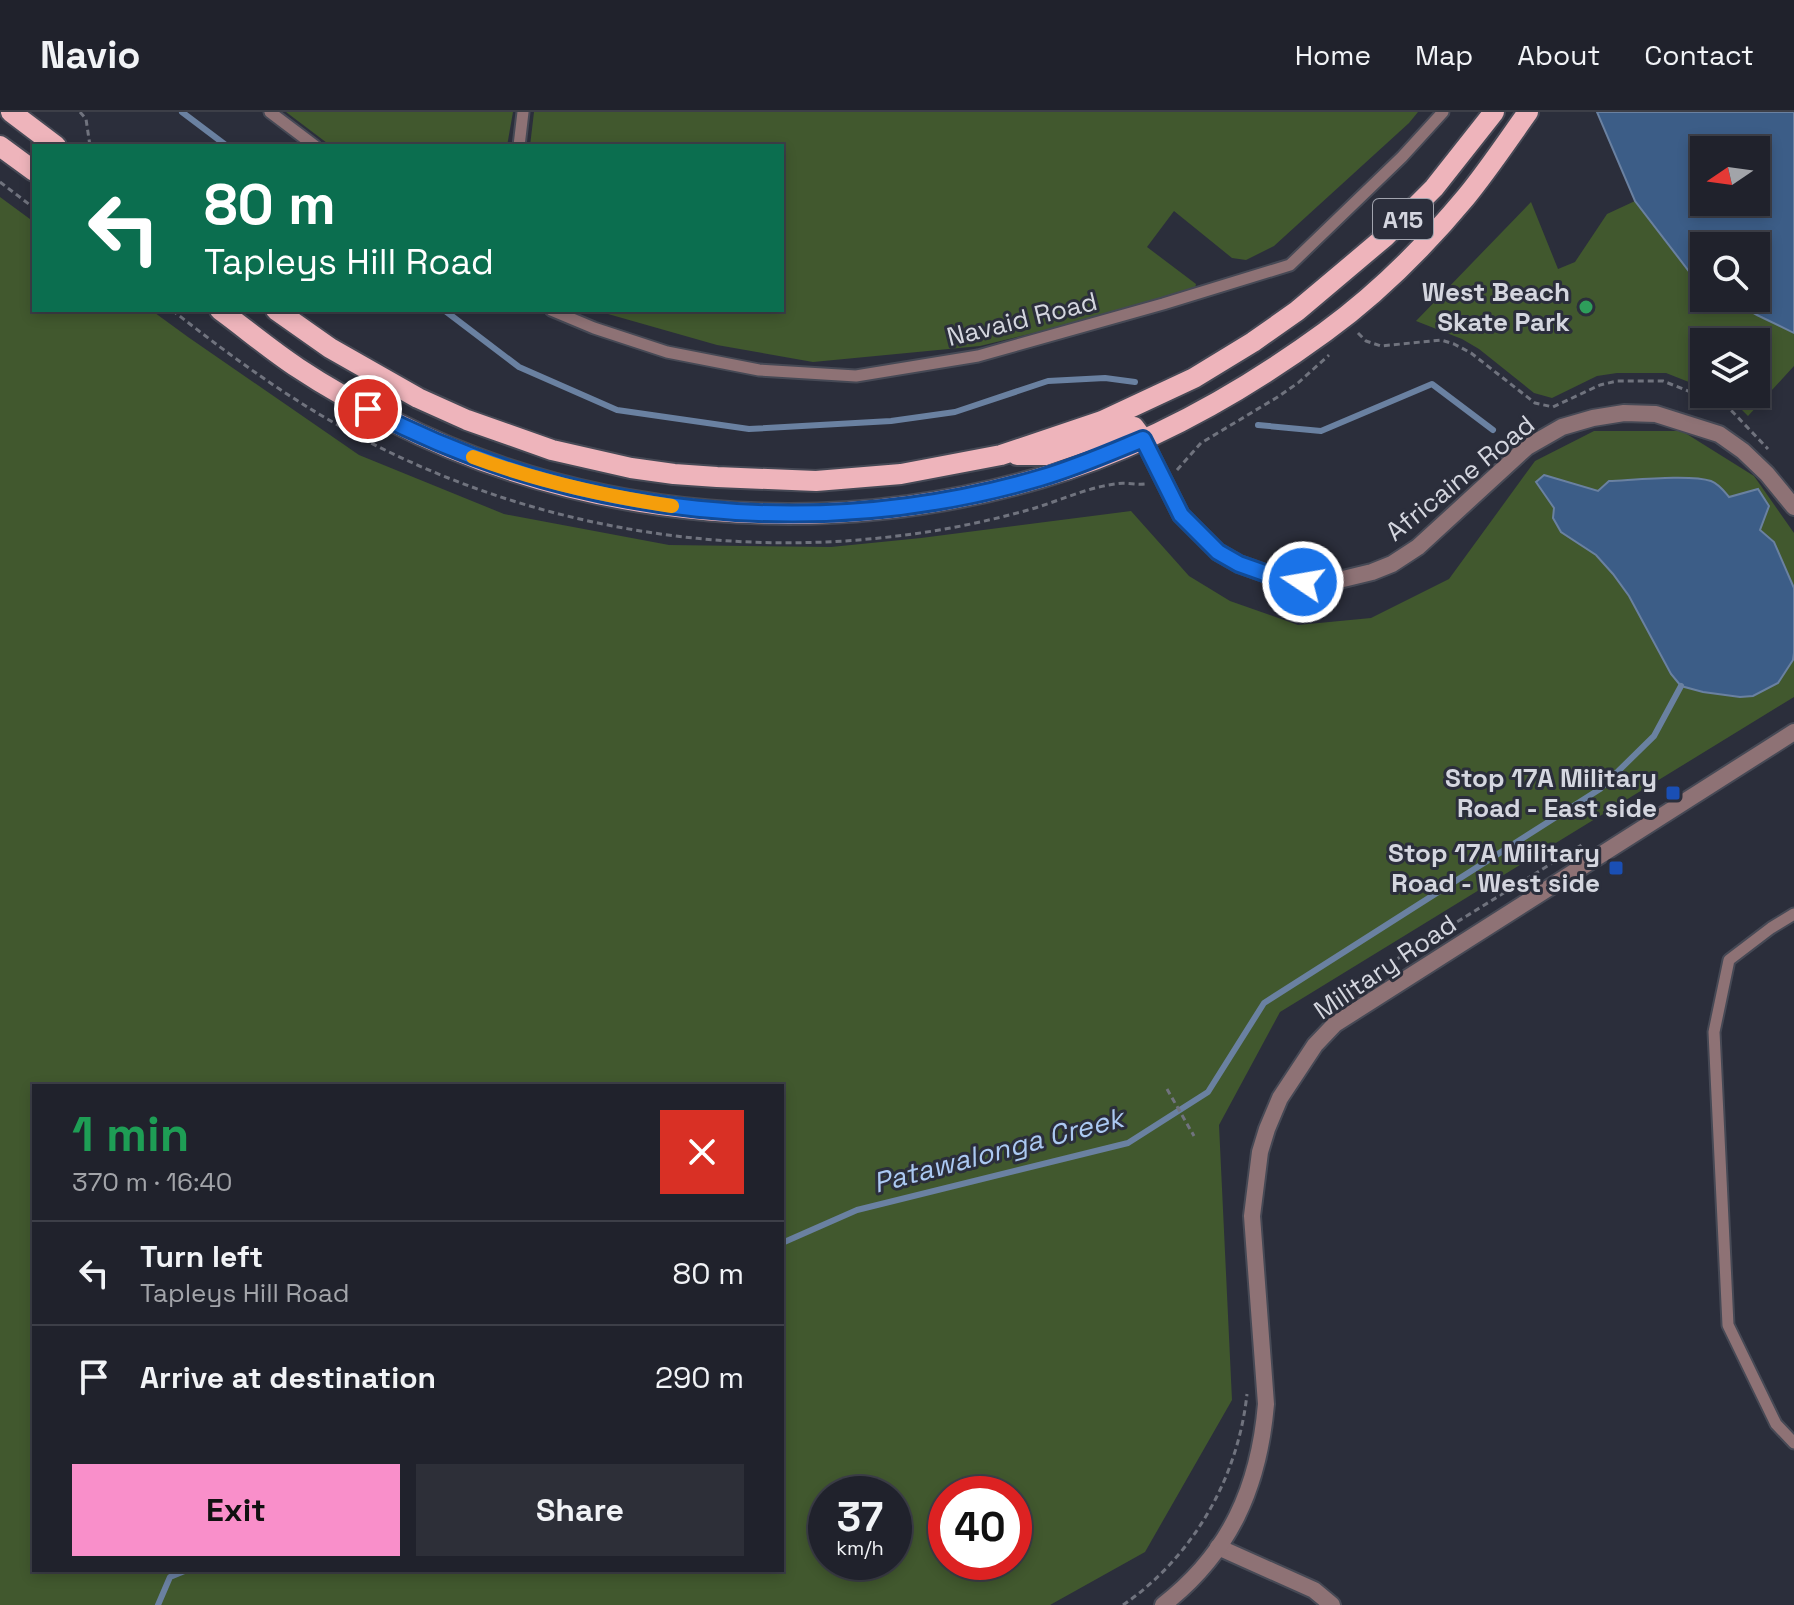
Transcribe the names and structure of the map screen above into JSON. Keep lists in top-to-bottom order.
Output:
{
  "streets": {
    "main road": ["A15"],
    "street": ["Africaine Road", "Military Road"],
    "lane": ["Navaid Road"]
  },
  "crossings": [
    ["A15", "Africaine Road"]
  ],
  "water": ["Patawalonga Creek"],
  "places": {
    "other": ["West Beach Skate Park"],
    "transit": ["Stop 17A Military Road - East side", "Stop 17A Military Road - West side"]
  },
  "north": "left",
  "page": {
    "header": "Navio",
    "nav": [
      "Home",
      "Map",
      "About",
      "Contact"
    ],
    "turn": ["80 m", "Tapleys Hill Road"],
    "heading": ["1 min", "370 m · 16:40"],
    "list": [
      {
        "name": "Turn left",
        "note": "Tapleys Hill Road",
        "value": "80 m"
      },
      {
        "name": "Arrive at destination",
        "value": "290 m"
      }
    ],
    "buttons": ["Exit", "Share"],
    "speed": "37 km/h",
    "limit": "40"
  }
}
